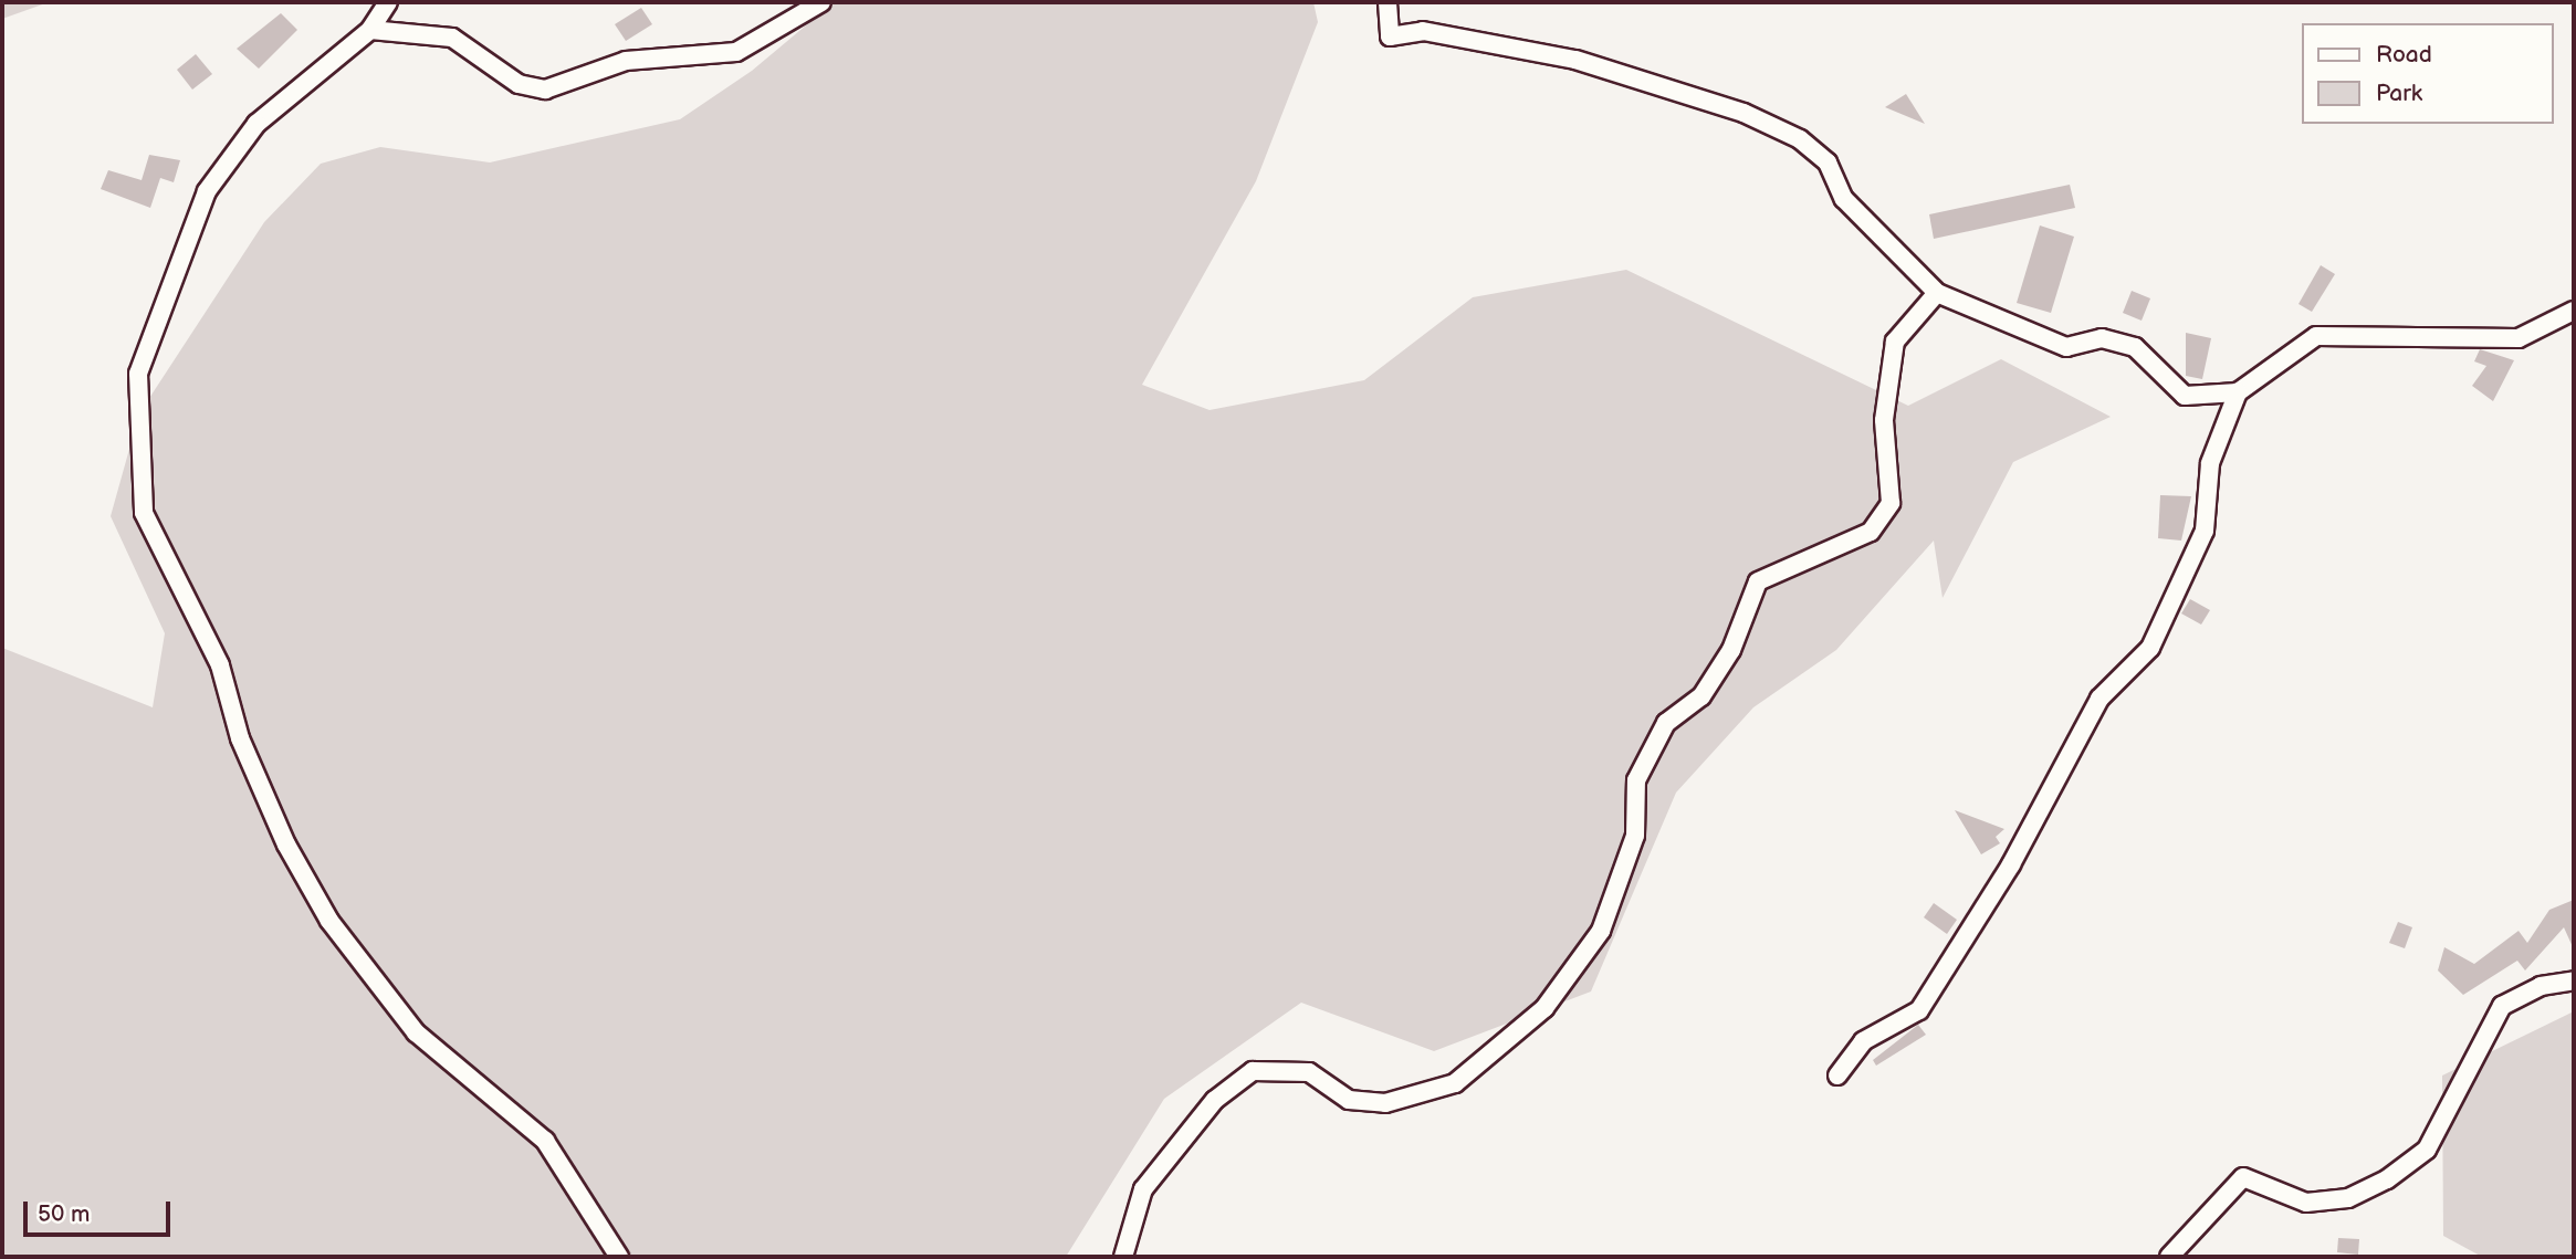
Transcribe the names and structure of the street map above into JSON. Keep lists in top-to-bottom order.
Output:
{
  "legend": ["Road", "Park"],
  "scale_bar": "50 m"
}
